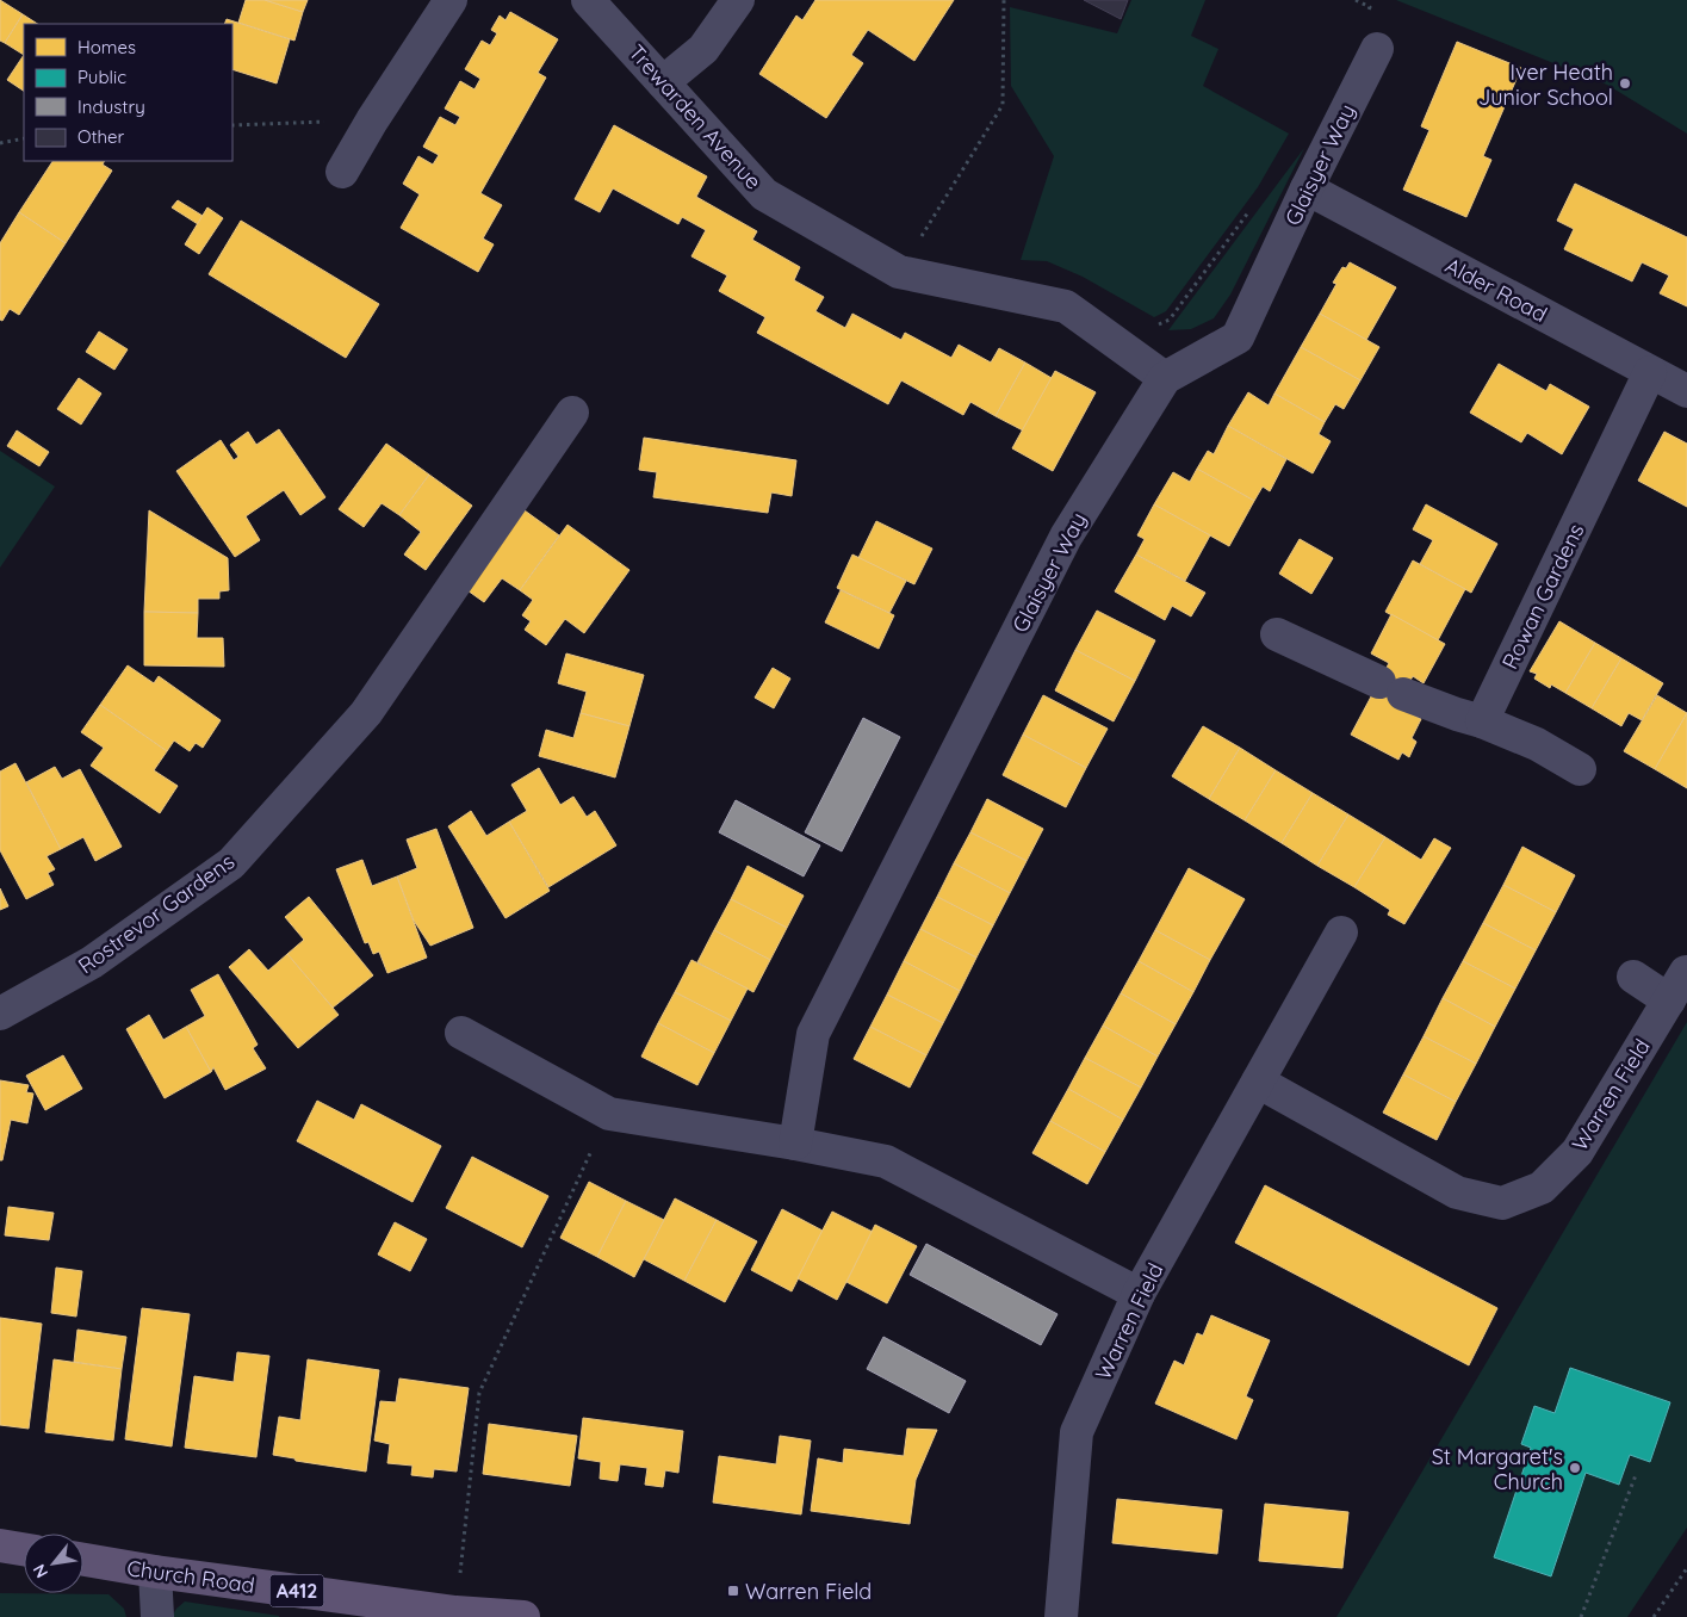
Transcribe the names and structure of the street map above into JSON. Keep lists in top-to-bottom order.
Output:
{
  "streets": {
    "main road": ["Church Road", "A412"],
    "street": [
      "Trewarden Avenue",
      "Glaisyer Way",
      "Alder Road",
      "Rowan Gardens",
      "Rostrevor Gardens",
      "Warren Field"
    ]
  },
  "crossings": [
    ["Trewarden Avenue", "Glaisyer Way"],
    ["Glaisyer Way", "Alder Road"],
    ["Alder Road", "Rowan Gardens"]
  ],
  "places": {
    "other": ["Iver Heath Junior School", "St Margaret's Church"],
    "transit": ["Warren Field"]
  },
  "legend": [
    "Homes",
    "Public",
    "Industry",
    "Other"
  ],
  "north": "bottom left"
}
